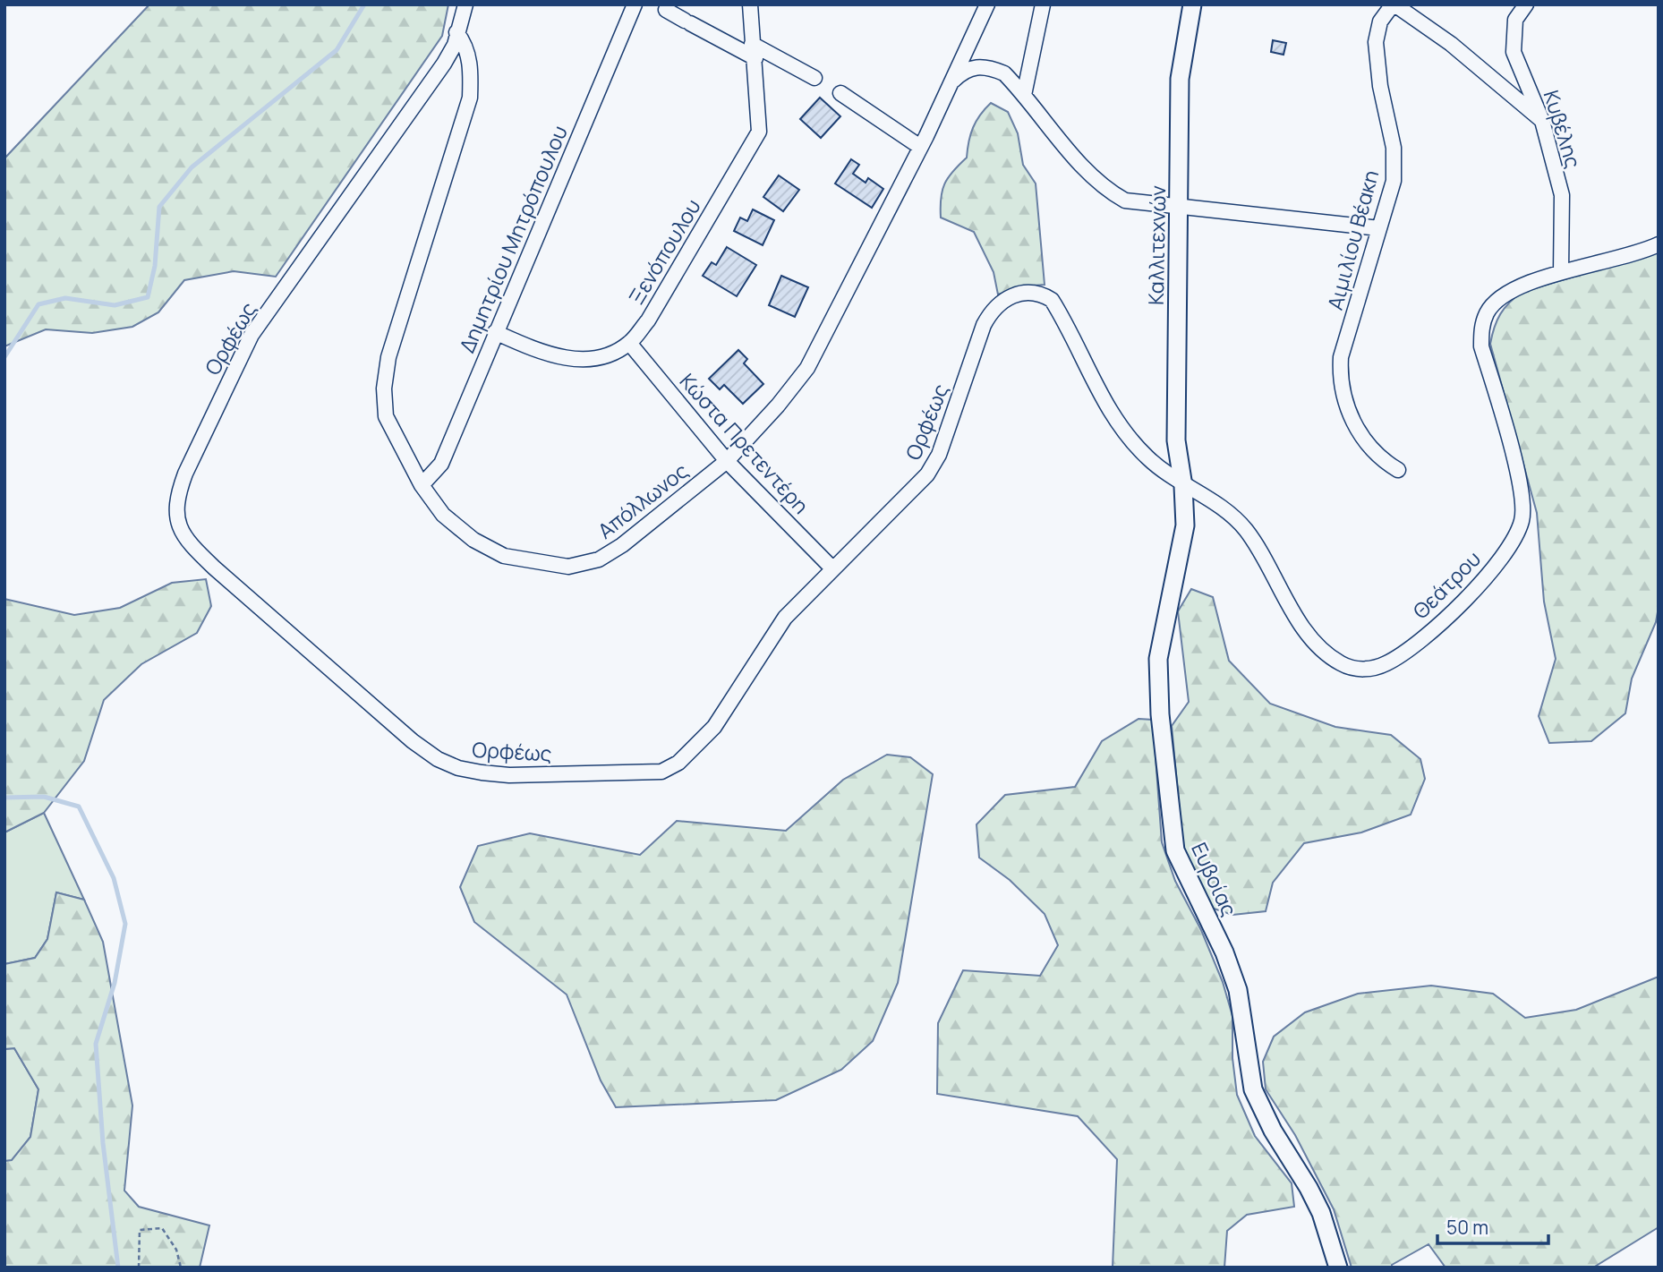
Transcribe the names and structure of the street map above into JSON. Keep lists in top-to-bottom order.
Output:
{
  "streets": {
    "street": [
      "Κυβέλης",
      "Δημητρίου Μητρόπουλου",
      "Αιμιλίου Βέακη",
      "Καλλιτεχνών",
      "Ξενόπουλου",
      "Ορφέως",
      "Κώστα Πρετεντέρη",
      "Απόλλωνος",
      "Θεάτρου",
      "Ευβοίας"
    ]
  },
  "crossings": [
    ["Κυβέλης", "Θεάτρου"],
    ["Δημητρίου Μητρόπουλου", "Ξενόπουλου"],
    ["Δημητρίου Μητρόπουλου", "Απόλλωνος"],
    ["Καλλιτεχνών", "Ορφέως"],
    ["Καλλιτεχνών", "Θεάτρου"],
    ["Καλλιτεχνών", "Ευβοίας"],
    ["Ξενόπουλου", "Κώστα Πρετεντέρη"],
    ["Ορφέως", "Κώστα Πρετεντέρη"],
    ["Ορφέως", "Απόλλωνος"],
    ["Ορφέως", "Θεάτρου"],
    ["Ορφέως", "Ευβοίας"],
    ["Κώστα Πρετεντέρη", "Απόλλωνος"],
    ["Θεάτρου", "Ευβοίας"]
  ],
  "scale_bar": "50 m"
}
